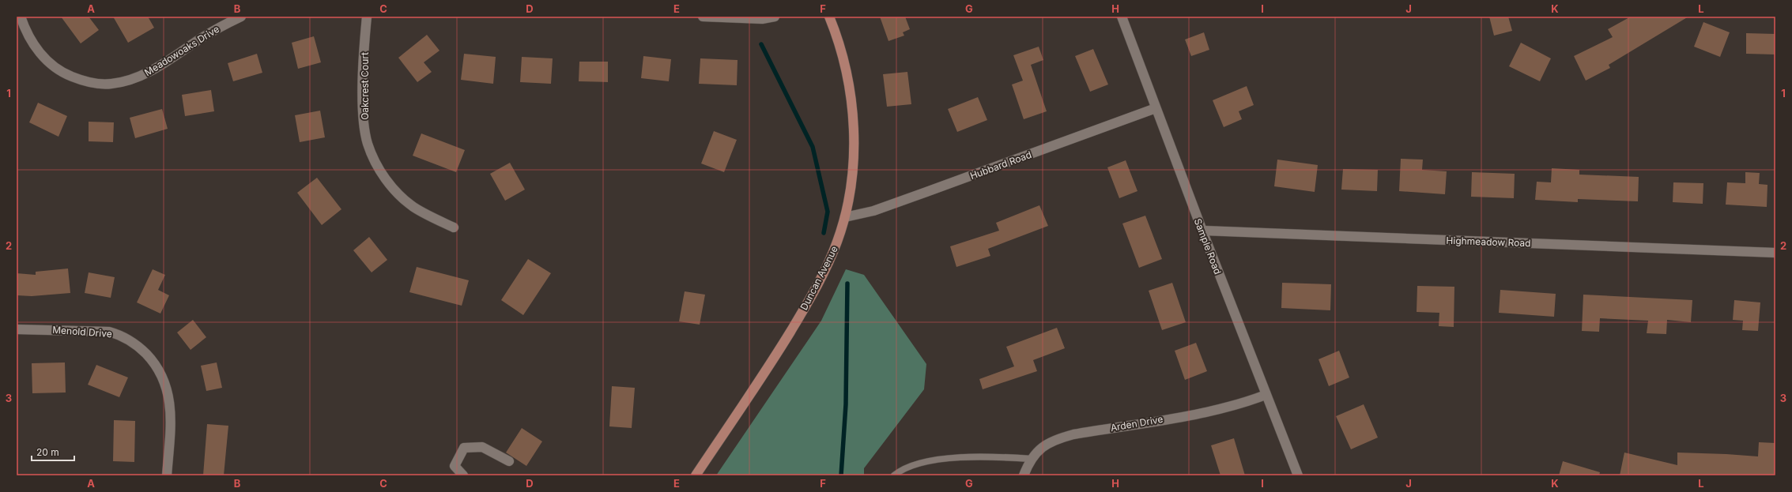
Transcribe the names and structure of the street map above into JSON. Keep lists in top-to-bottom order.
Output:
{
  "streets": {
    "main road": ["Duncan Avenue"],
    "street": [
      "Meadowoaks Drive",
      "Oakcrest Court",
      "Hubbard Road",
      "Highmeadow Road",
      "Sample Road",
      "Menold Drive",
      "Arden Drive"
    ]
  },
  "crossings": [
    ["Hubbard Road", "Sample Road"],
    ["Hubbard Road", "Duncan Avenue"],
    ["Highmeadow Road", "Sample Road"],
    ["Sample Road", "Arden Drive"]
  ],
  "scale_bar": "20 m",
  "grid": {
    "columns": [
      "A",
      "B",
      "C",
      "D",
      "E",
      "F",
      "G",
      "H",
      "I",
      "J",
      "K",
      "L"
    ],
    "rows": ["1", "2", "3"]
  }
}
